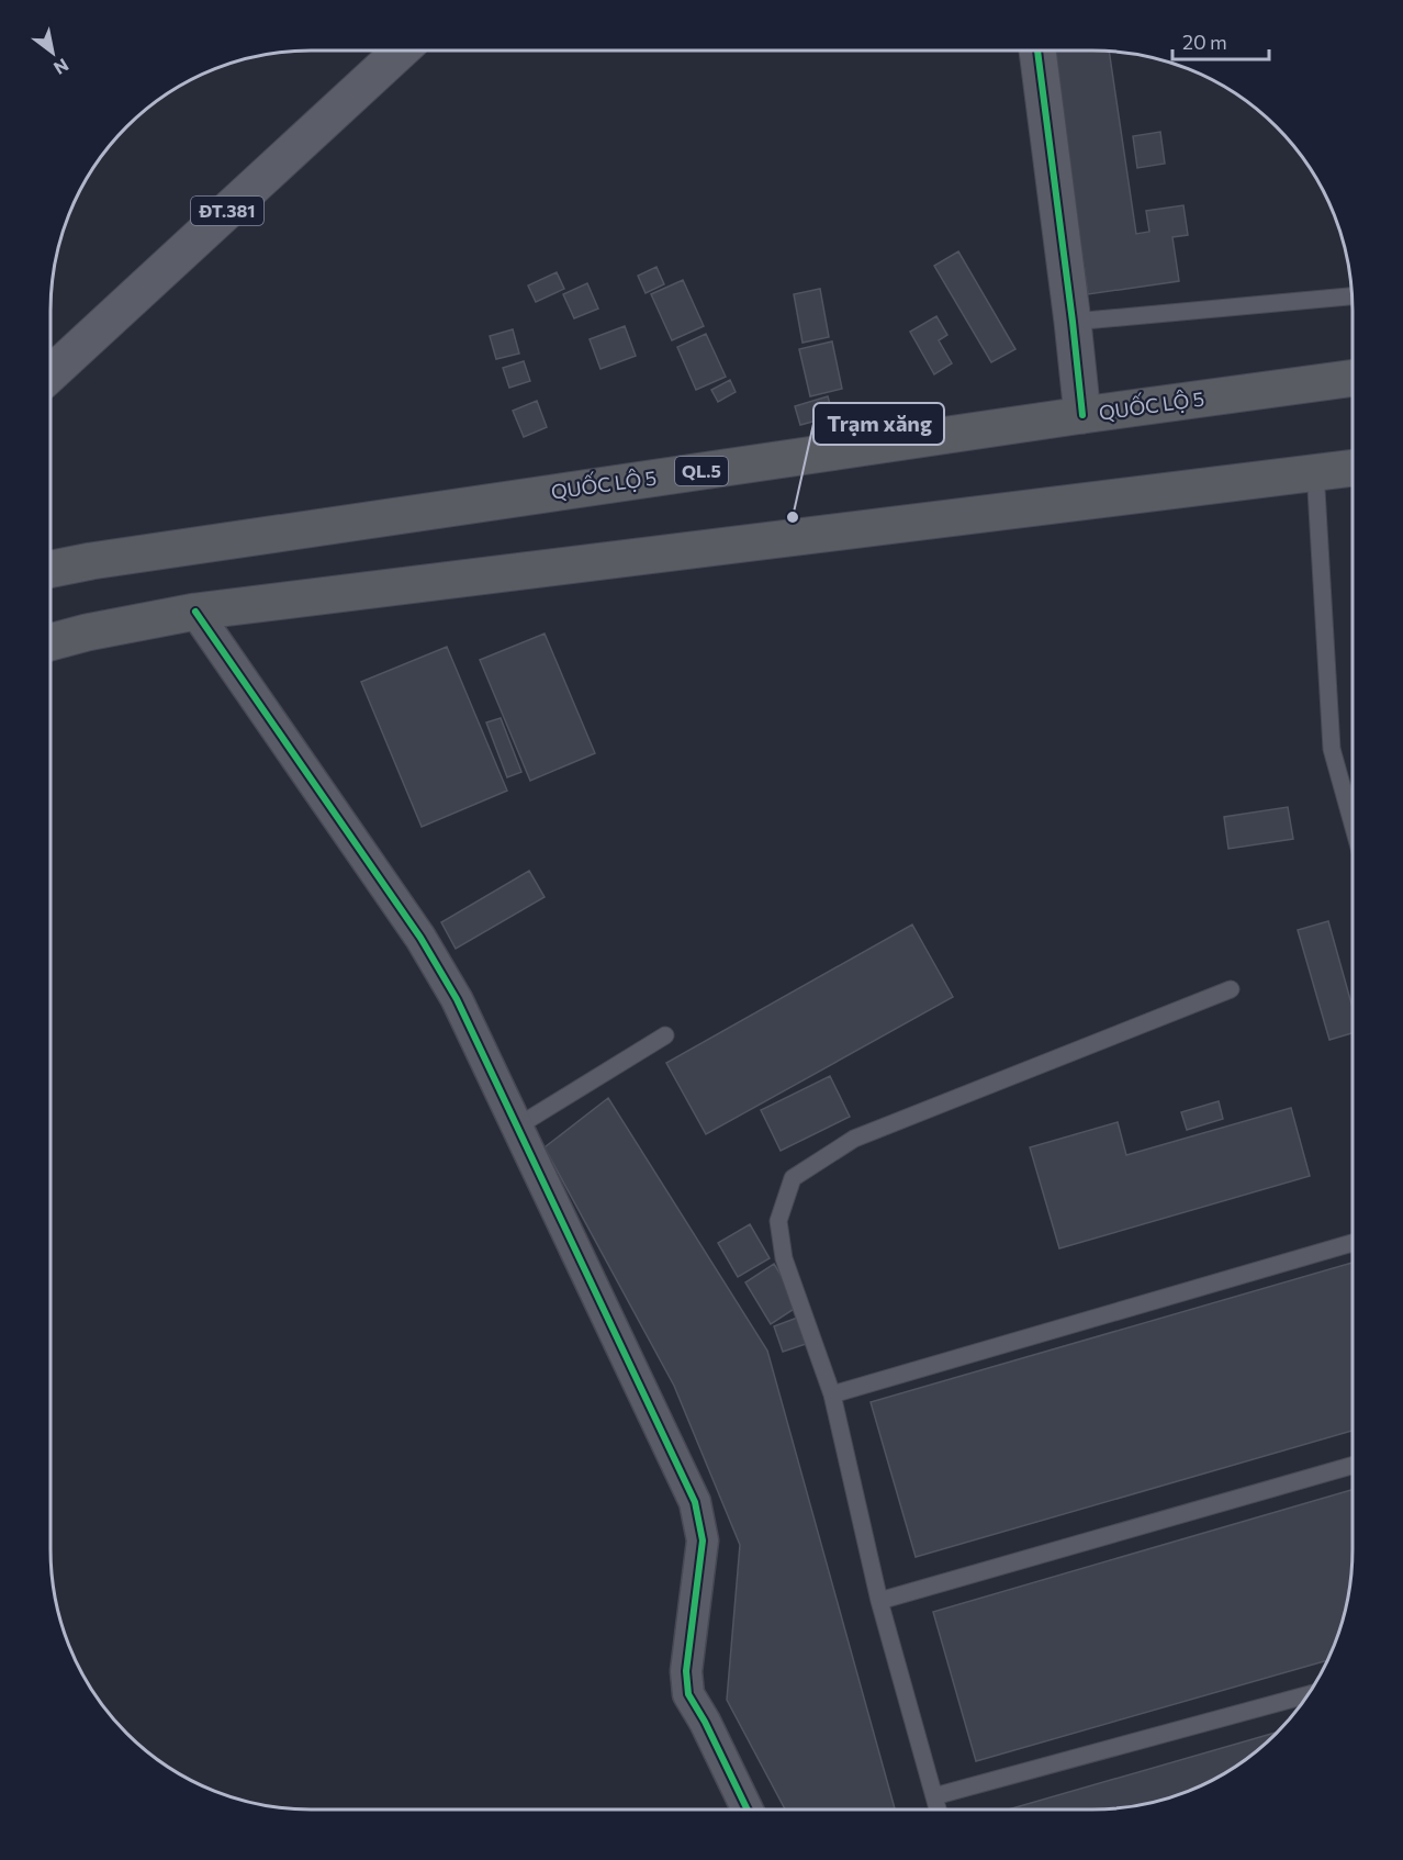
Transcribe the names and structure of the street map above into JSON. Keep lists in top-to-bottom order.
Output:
{
  "streets": {
    "highway": ["QUỐC LỘ 5", "QL.5"],
    "main road": ["ĐT.381"]
  },
  "places": ["Trạm xăng"],
  "scale_bar": "20 m",
  "north": "bottom right"
}
